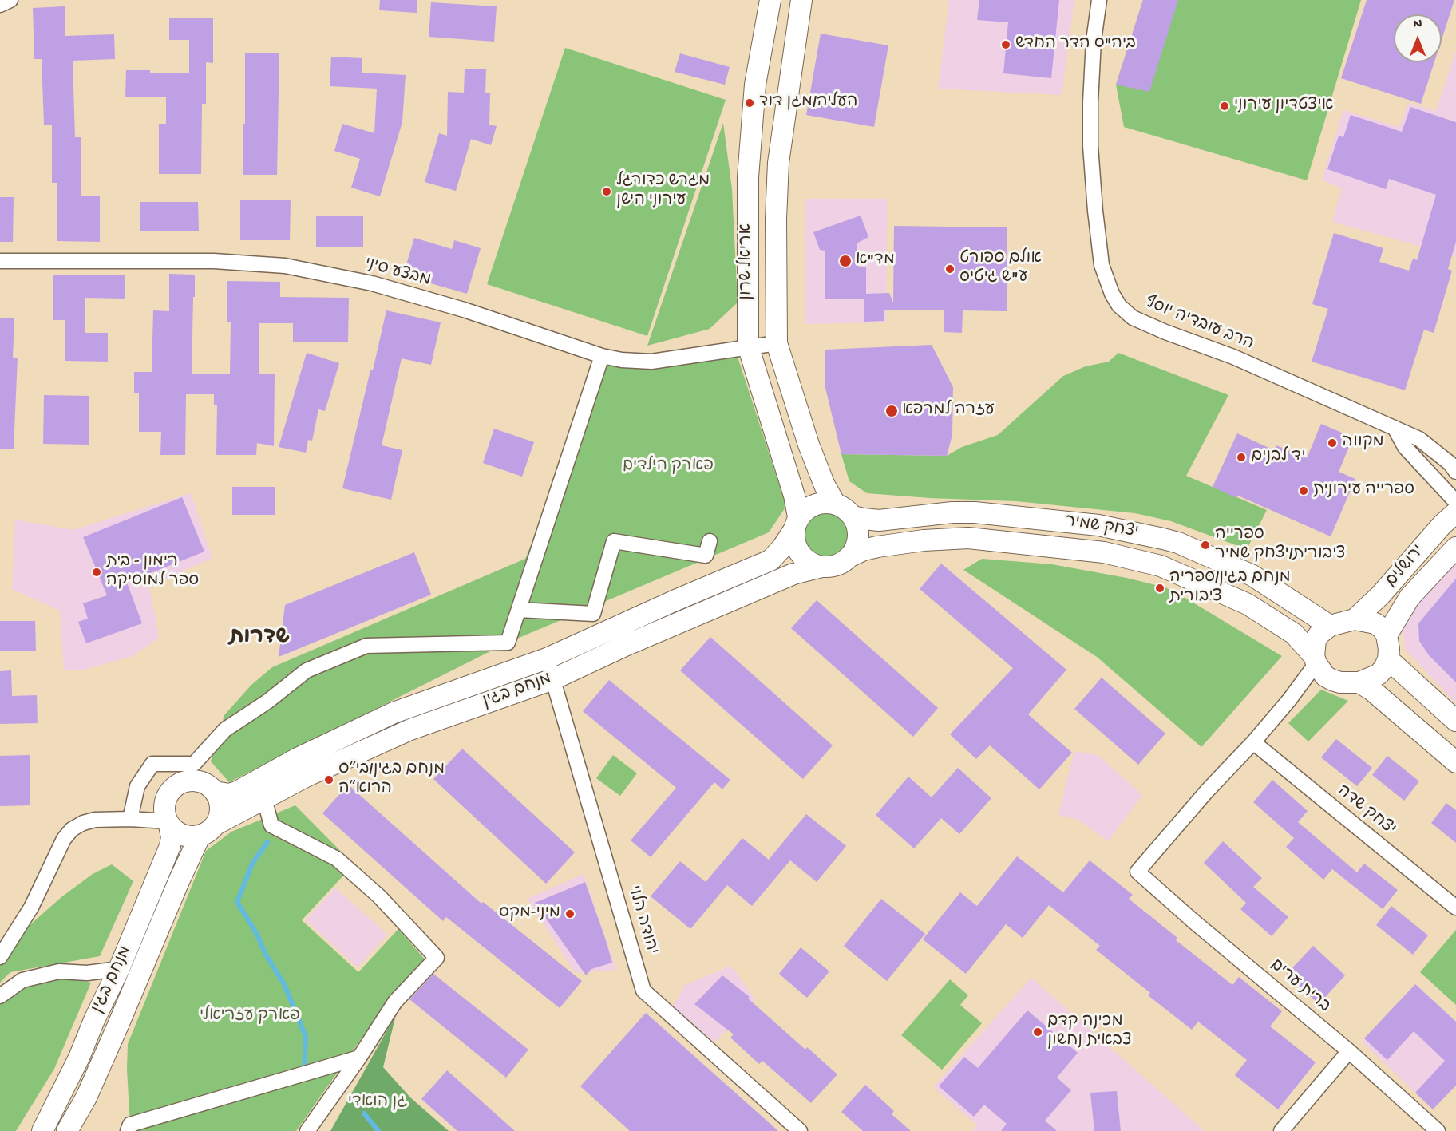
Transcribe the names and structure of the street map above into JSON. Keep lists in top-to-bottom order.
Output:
{
  "streets": {
    "main road": [
      "אריאל שרון",
      "יצחק שמיר",
      "ירושלים",
      "מנחם בגין"
    ],
    "street": [
      "מבצע סיני",
      "הרב עובדיה יוסף",
      "יצחק שדה",
      "יהודה הלוי",
      "ברית ערים"
    ]
  },
  "crossings": [
    ["אריאל שרון", "מבצע סיני"],
    ["אריאל שרון", "יצחק שמיר"],
    ["אריאל שרון", "מנחם בגין"],
    ["יצחק שמיר", "ירושלים"],
    ["יצחק שמיר", "מנחם בגין"],
    ["מנחם בגין", "יהודה הלוי"],
    ["יצחק שדה", "ברית ערים"]
  ],
  "districts": ["שדרות"],
  "parks": ["פארק הילדים", "פארק עזריאלי", "גן הואדי"],
  "places": [
    "ביה\"ס הדר החדש",
    "העליה/מגן דוד",
    "איצטדיון עירוני",
    "מגרש כדורגל עירוני הישן",
    "מד\"א",
    "אולם ספורט ע\"ש גיטיס",
    "עזרה למרפא",
    "מקווה",
    "יד לבנים",
    "ספרייה עירונית",
    "ספרייה ציבורית/יצחק שמיר",
    "רימון - בית ספר למוסיקה",
    "מנחם בגין/ספריה ציבורית",
    "מנחם בגין/בי״ס הרוא״ה",
    "מיני-מקס",
    "מכינה קדם צבאית נחשון"
  ],
  "north": "top"
}
